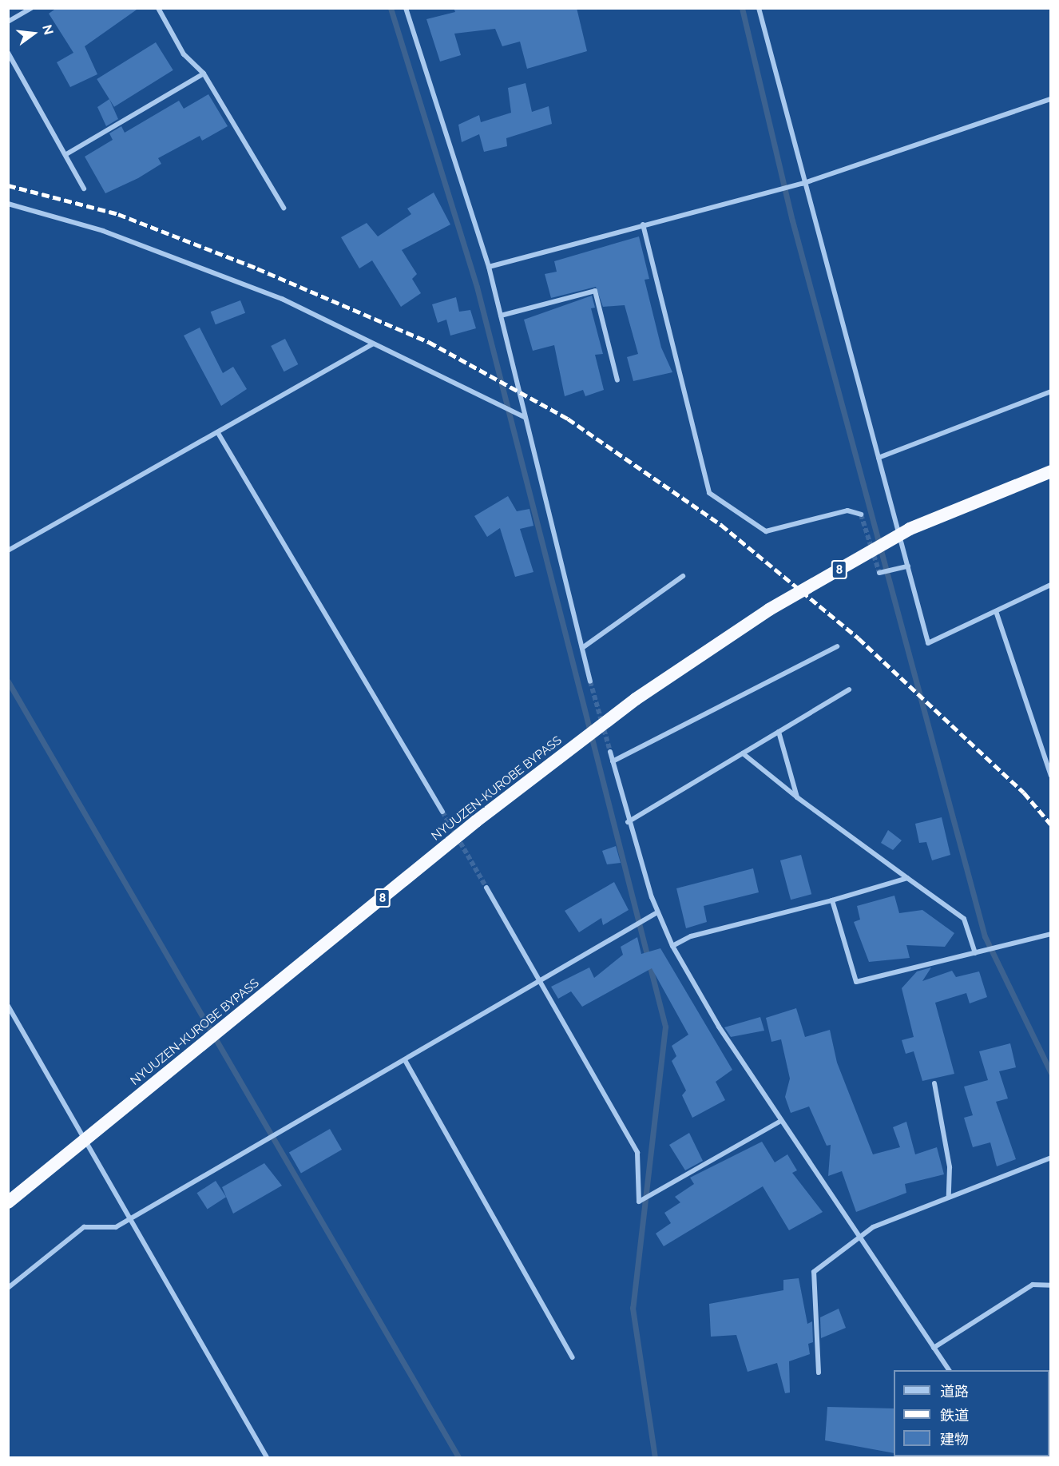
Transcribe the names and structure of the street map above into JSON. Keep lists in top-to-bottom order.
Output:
{
  "streets": {
    "highway": ["8", "NYUUZEN-KUROBE BYPASS"]
  },
  "legend": ["道路", "鉄道", "建物"],
  "north": "right"
}
